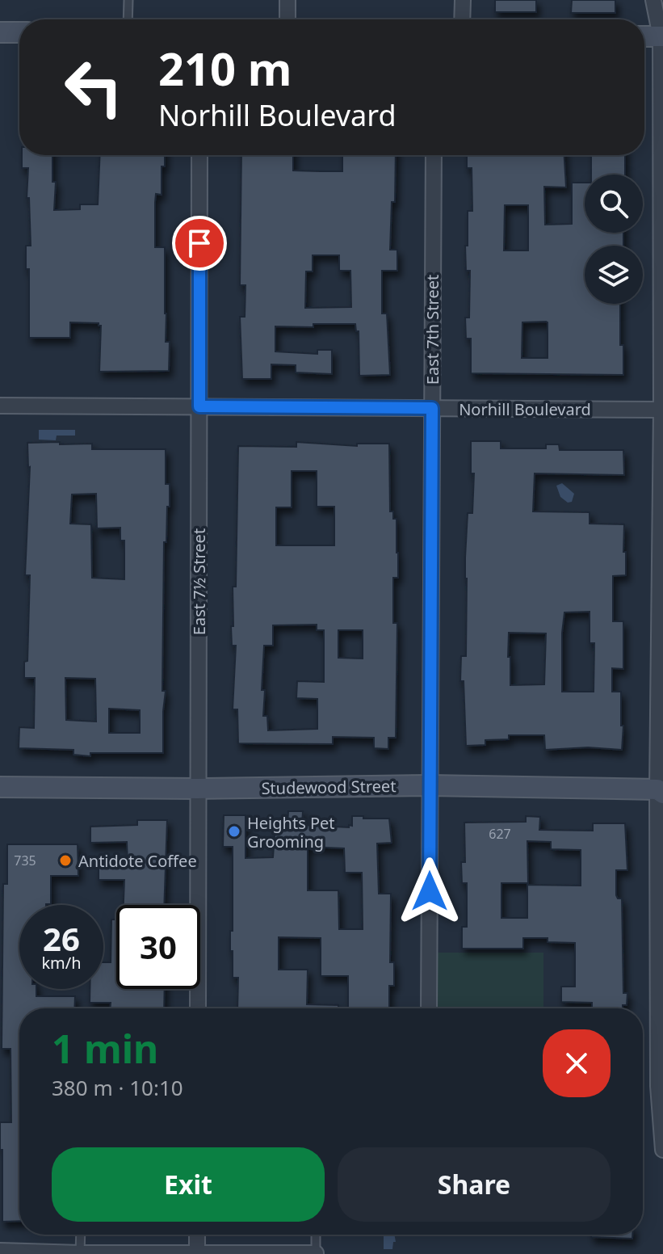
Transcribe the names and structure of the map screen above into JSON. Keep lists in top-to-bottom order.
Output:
{
  "streets": {
    "main road": ["Studewood Street"],
    "street": ["East 7th Street", "Norhill Boulevard", "East 7½ Street"]
  },
  "crossings": [
    ["East 7th Street", "Norhill Boulevard"],
    ["East 7th Street", "Studewood Street"],
    ["Norhill Boulevard", "East 7½ Street"],
    ["East 7½ Street", "Studewood Street"]
  ],
  "places": ["Heights Pet Grooming", "Antidote Coffee"],
  "house_numbers": ["627", "735"],
  "page": {
    "turn": ["210 m", "Norhill Boulevard"],
    "speed": "26 km/h",
    "limit": "30",
    "heading": ["1 min", "380 m · 10:10"],
    "buttons": ["Exit", "Share"]
  }
}
